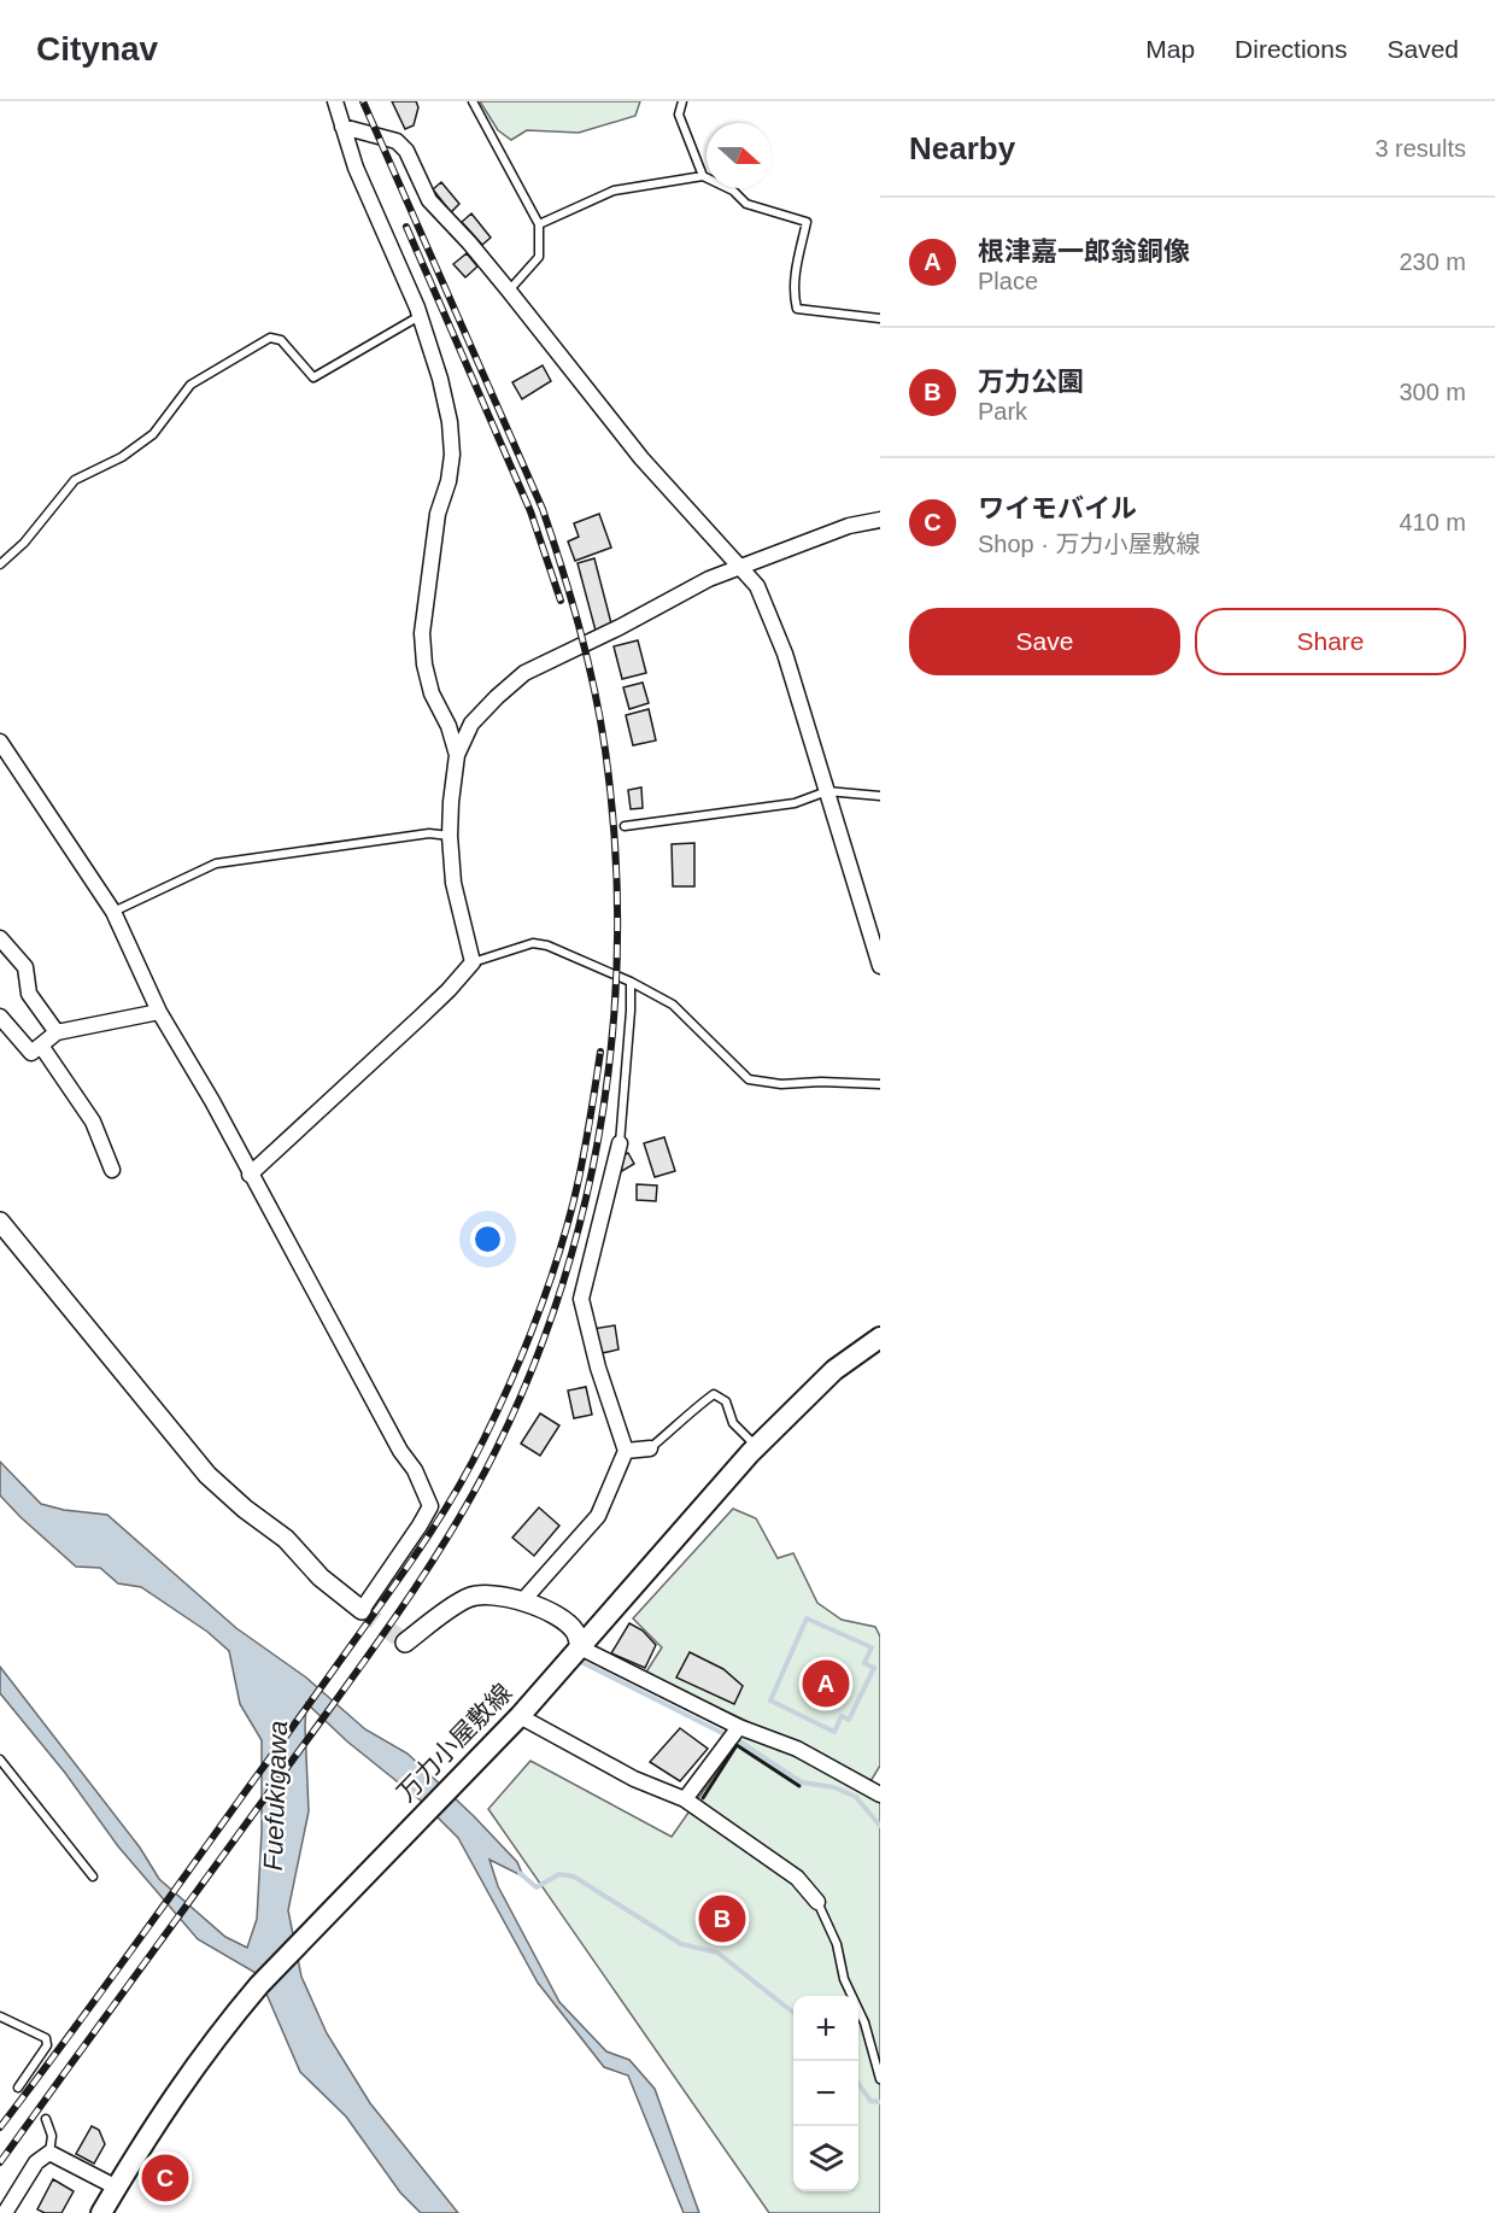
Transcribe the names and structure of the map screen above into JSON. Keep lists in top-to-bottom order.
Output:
{
  "streets": {
    "main road": ["万力小屋敷線"]
  },
  "water": ["Fuefukigawa"],
  "north": "right",
  "page": {
    "header": "Citynav",
    "nav": ["Map", "Directions", "Saved"],
    "heading": ["Nearby", "3 results"],
    "list": [
      {
        "mark": "A",
        "name": "根津嘉一郎翁銅像",
        "note": "Place",
        "value": "230 m"
      },
      {
        "mark": "B",
        "name": "万力公園",
        "note": "Park",
        "value": "300 m"
      },
      {
        "mark": "C",
        "name": "ワイモバイル",
        "note": "Shop · 万力小屋敷線",
        "value": "410 m"
      }
    ],
    "buttons": ["Save", "Share"],
    "pins": ["A", "B", "C"],
    "map_buttons": ["+", "−"]
  }
}
